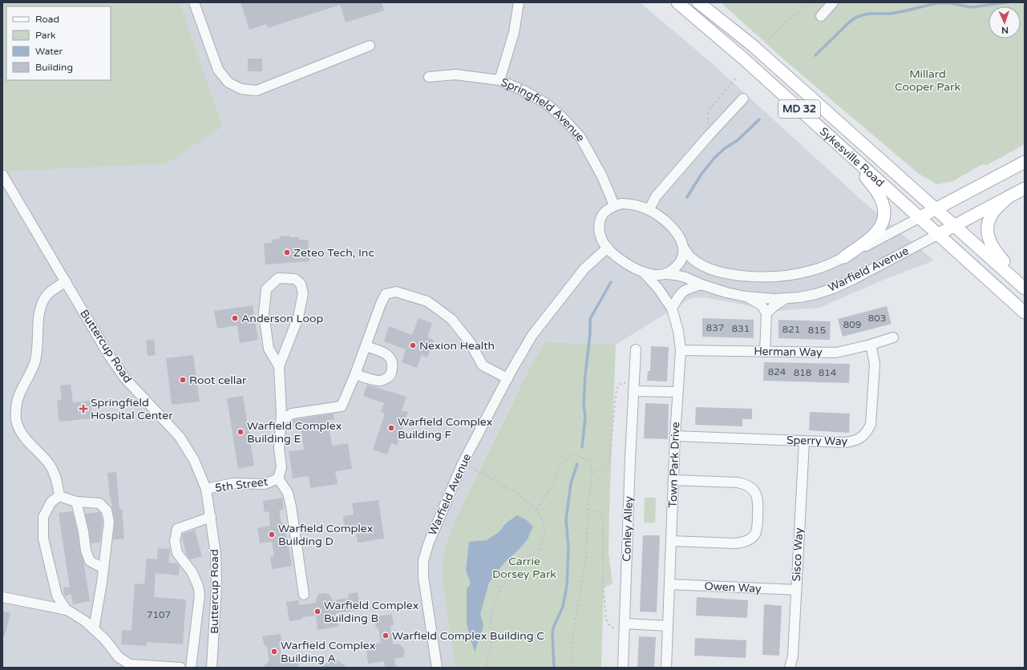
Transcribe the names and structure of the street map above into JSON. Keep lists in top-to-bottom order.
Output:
{
  "streets": {
    "main road": ["MD 32", "Sykesville Road"],
    "street": [
      "Springfield Avenue",
      "Warfield Avenue",
      "Buttercup Road",
      "Herman Way",
      "Sperry Way",
      "Town Park Drive",
      "5th Street",
      "Conley Alley",
      "Sisco Way",
      "Owen Way"
    ]
  },
  "crossings": [
    ["Springfield Avenue", "Warfield Avenue"],
    ["Springfield Avenue", "Town Park Drive"],
    ["Sykesville Road", "Warfield Avenue"],
    ["Warfield Avenue", "Town Park Drive"],
    ["Buttercup Road", "5th Street"],
    ["Herman Way", "Sperry Way"],
    ["Herman Way", "Town Park Drive"],
    ["Sperry Way", "Town Park Drive"],
    ["Sperry Way", "Sisco Way"],
    ["Town Park Drive", "Owen Way"],
    ["Sisco Way", "Owen Way"]
  ],
  "parks": ["Millard Cooper Park", "Carrie Dorsey Park"],
  "places": {
    "other": [
      "Zeteo Tech, Inc",
      "Anderson Loop",
      "Nexion Health",
      "Root cellar",
      "Warfield Complex Building F",
      "Warfield Complex Building E",
      "Warfield Complex Building D",
      "Warfield Complex Building B",
      "Warfield Complex Building C",
      "Warfield Complex Building A"
    ],
    "health": ["Springfield Hospital Center"]
  },
  "house_numbers": [
    "803",
    "809",
    "837",
    "831",
    "821",
    "815",
    "824",
    "818",
    "814",
    "7107"
  ],
  "legend": [
    "Road",
    "Park",
    "Water",
    "Building"
  ],
  "north": "bottom"
}
